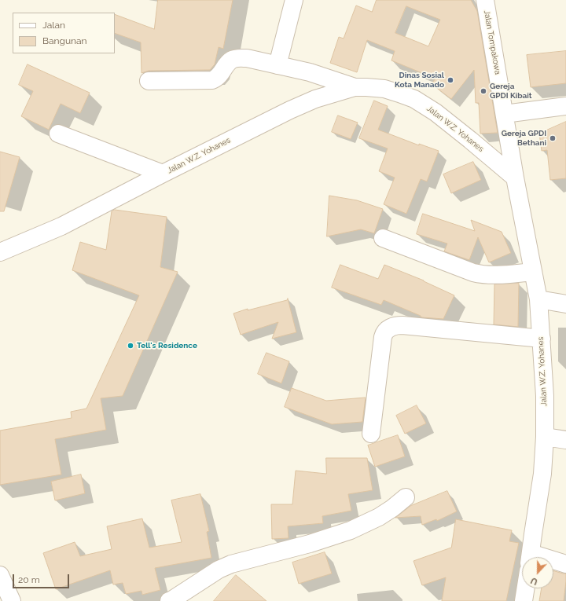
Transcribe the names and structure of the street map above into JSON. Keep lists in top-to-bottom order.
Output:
{
  "streets": {
    "street": ["Jalan Tompakowa", "Jalan W.Z. Yohanes"]
  },
  "crossings": [
    ["Jalan Tompakowa", "Jalan W.Z. Yohanes"]
  ],
  "places": [
    "Dinas Sosial Kota Manado",
    "Gereja GPDI Kibait",
    "Gereja GPDI Bethani",
    "Tell's Residence"
  ],
  "legend": ["Jalan", "Bangunan"],
  "scale_bar": "20 m",
  "north": "bottom"
}
